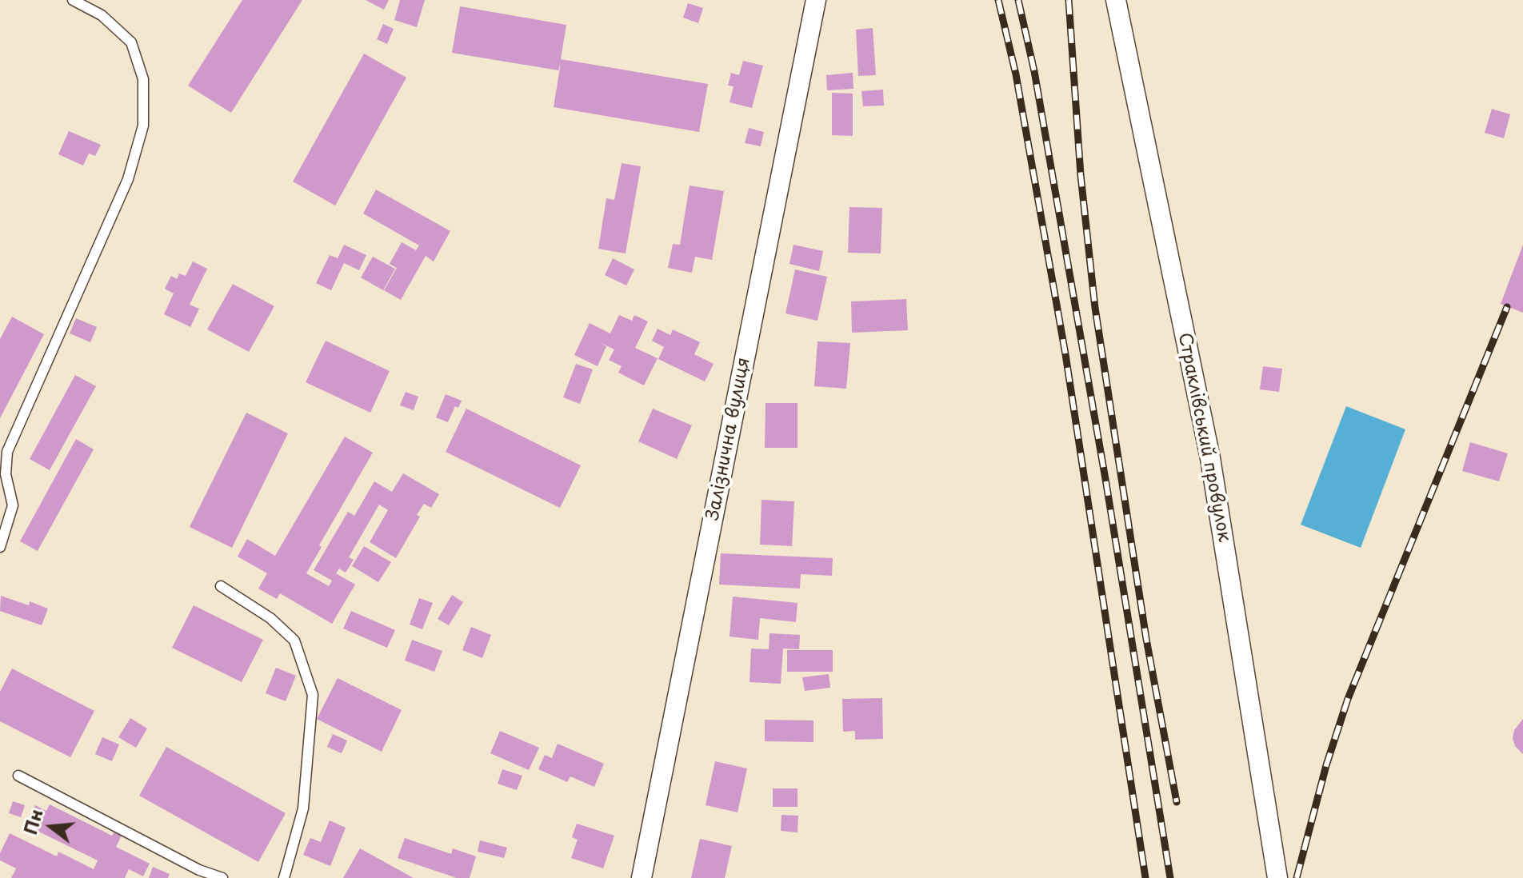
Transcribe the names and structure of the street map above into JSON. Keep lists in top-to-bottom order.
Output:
{
  "streets": {
    "street": ["Страклівський провулок", "Залізнична вулиця"]
  },
  "north": "left"
}
